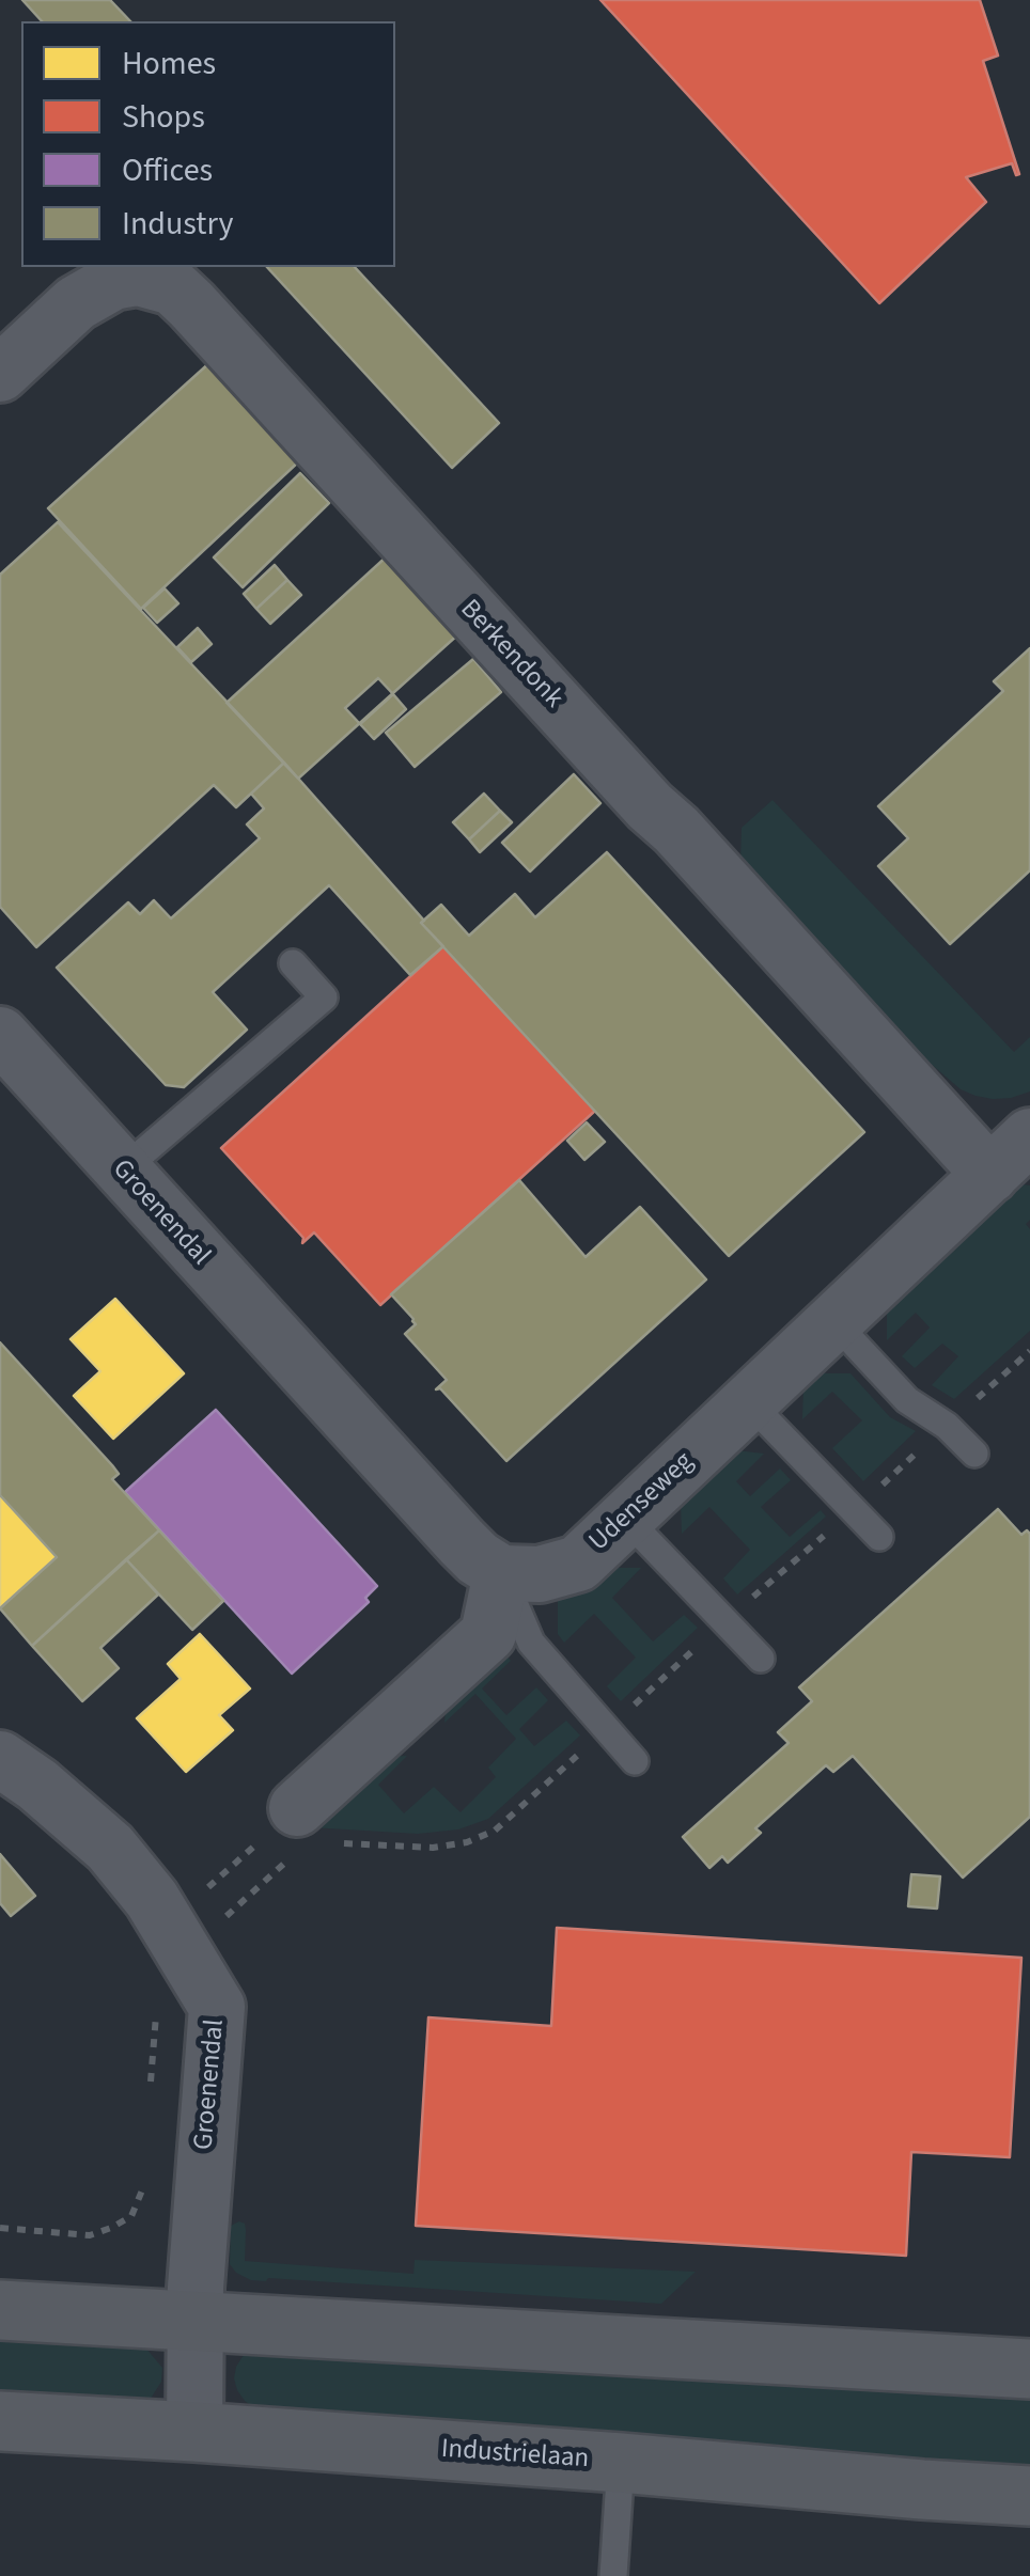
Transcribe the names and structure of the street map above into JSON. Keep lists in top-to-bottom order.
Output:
{
  "streets": {
    "main road": ["Industrielaan"],
    "street": ["Berkendonk", "Groenendal", "Udenseweg"]
  },
  "crossings": [
    ["Berkendonk", "Udenseweg"],
    ["Groenendal", "Udenseweg"],
    ["Groenendal", "Industrielaan"]
  ],
  "legend": [
    "Homes",
    "Shops",
    "Offices",
    "Industry"
  ]
}
